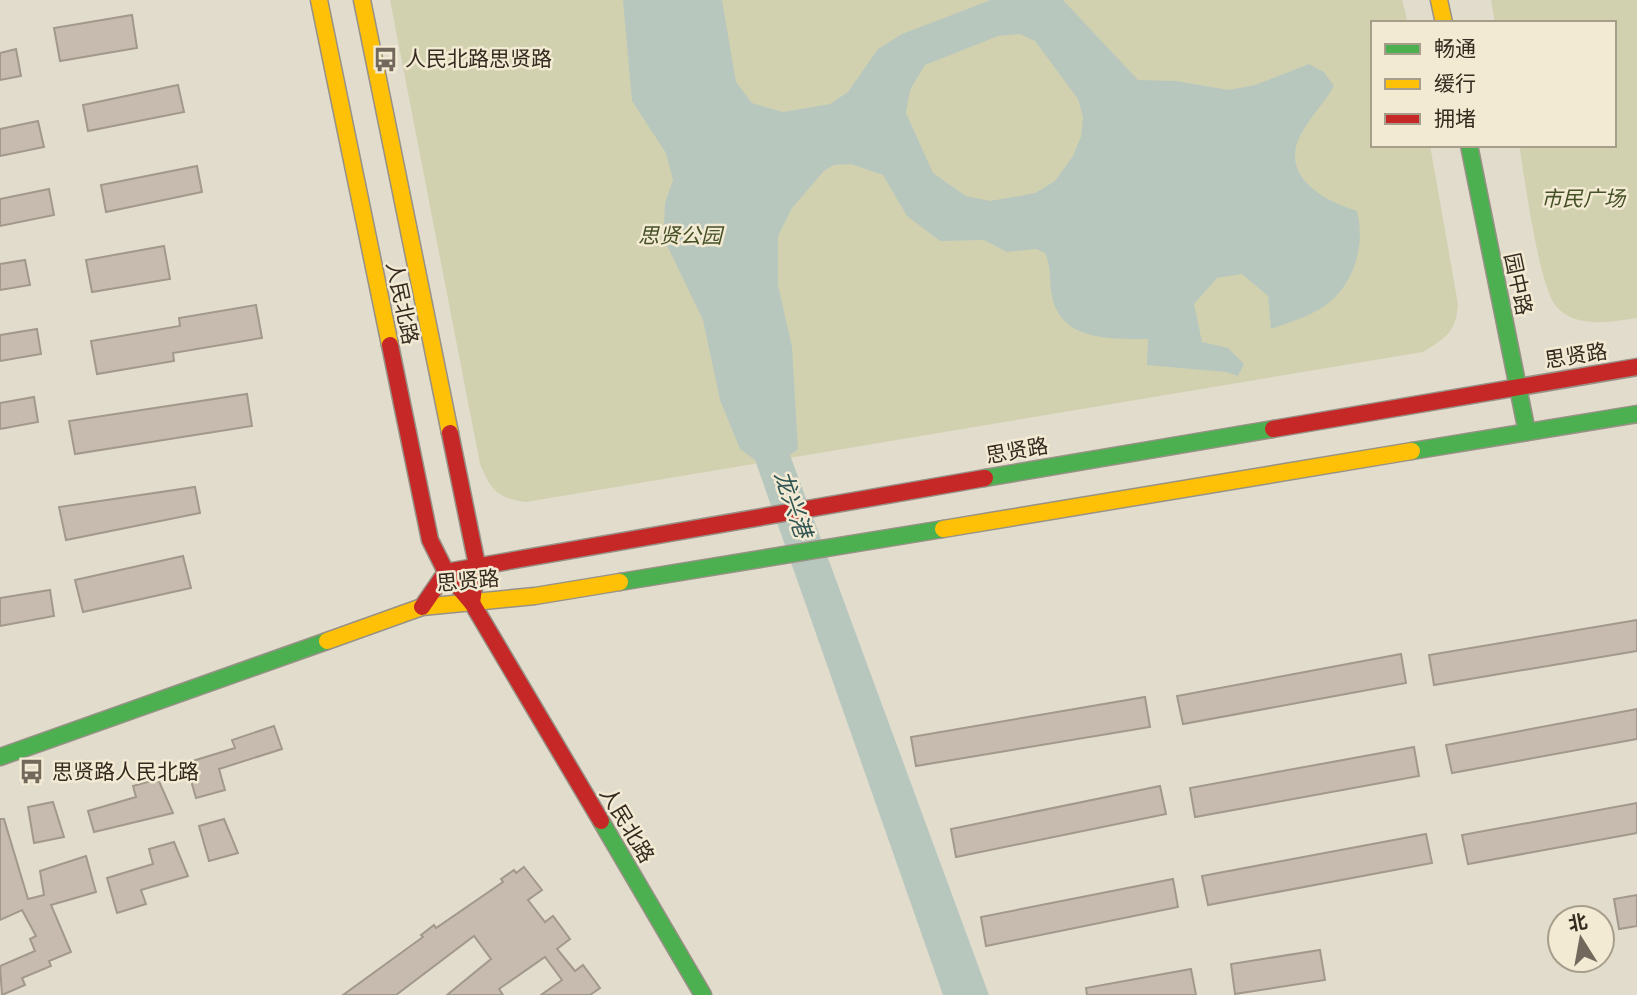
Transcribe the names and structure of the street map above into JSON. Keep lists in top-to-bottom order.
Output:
{
  "streets": {
    "main road": ["园中路", "人民北路", "思贤路"]
  },
  "crossings": [
    ["园中路", "思贤路"],
    ["人民北路", "思贤路"]
  ],
  "water": ["龙兴港"],
  "parks": ["市民广场", "思贤公园"],
  "places": {
    "bus stop": ["人民北路思贤路", "思贤路人民北路"]
  },
  "legend": ["畅通", "缓行", "拥堵"],
  "north": "top"
}
